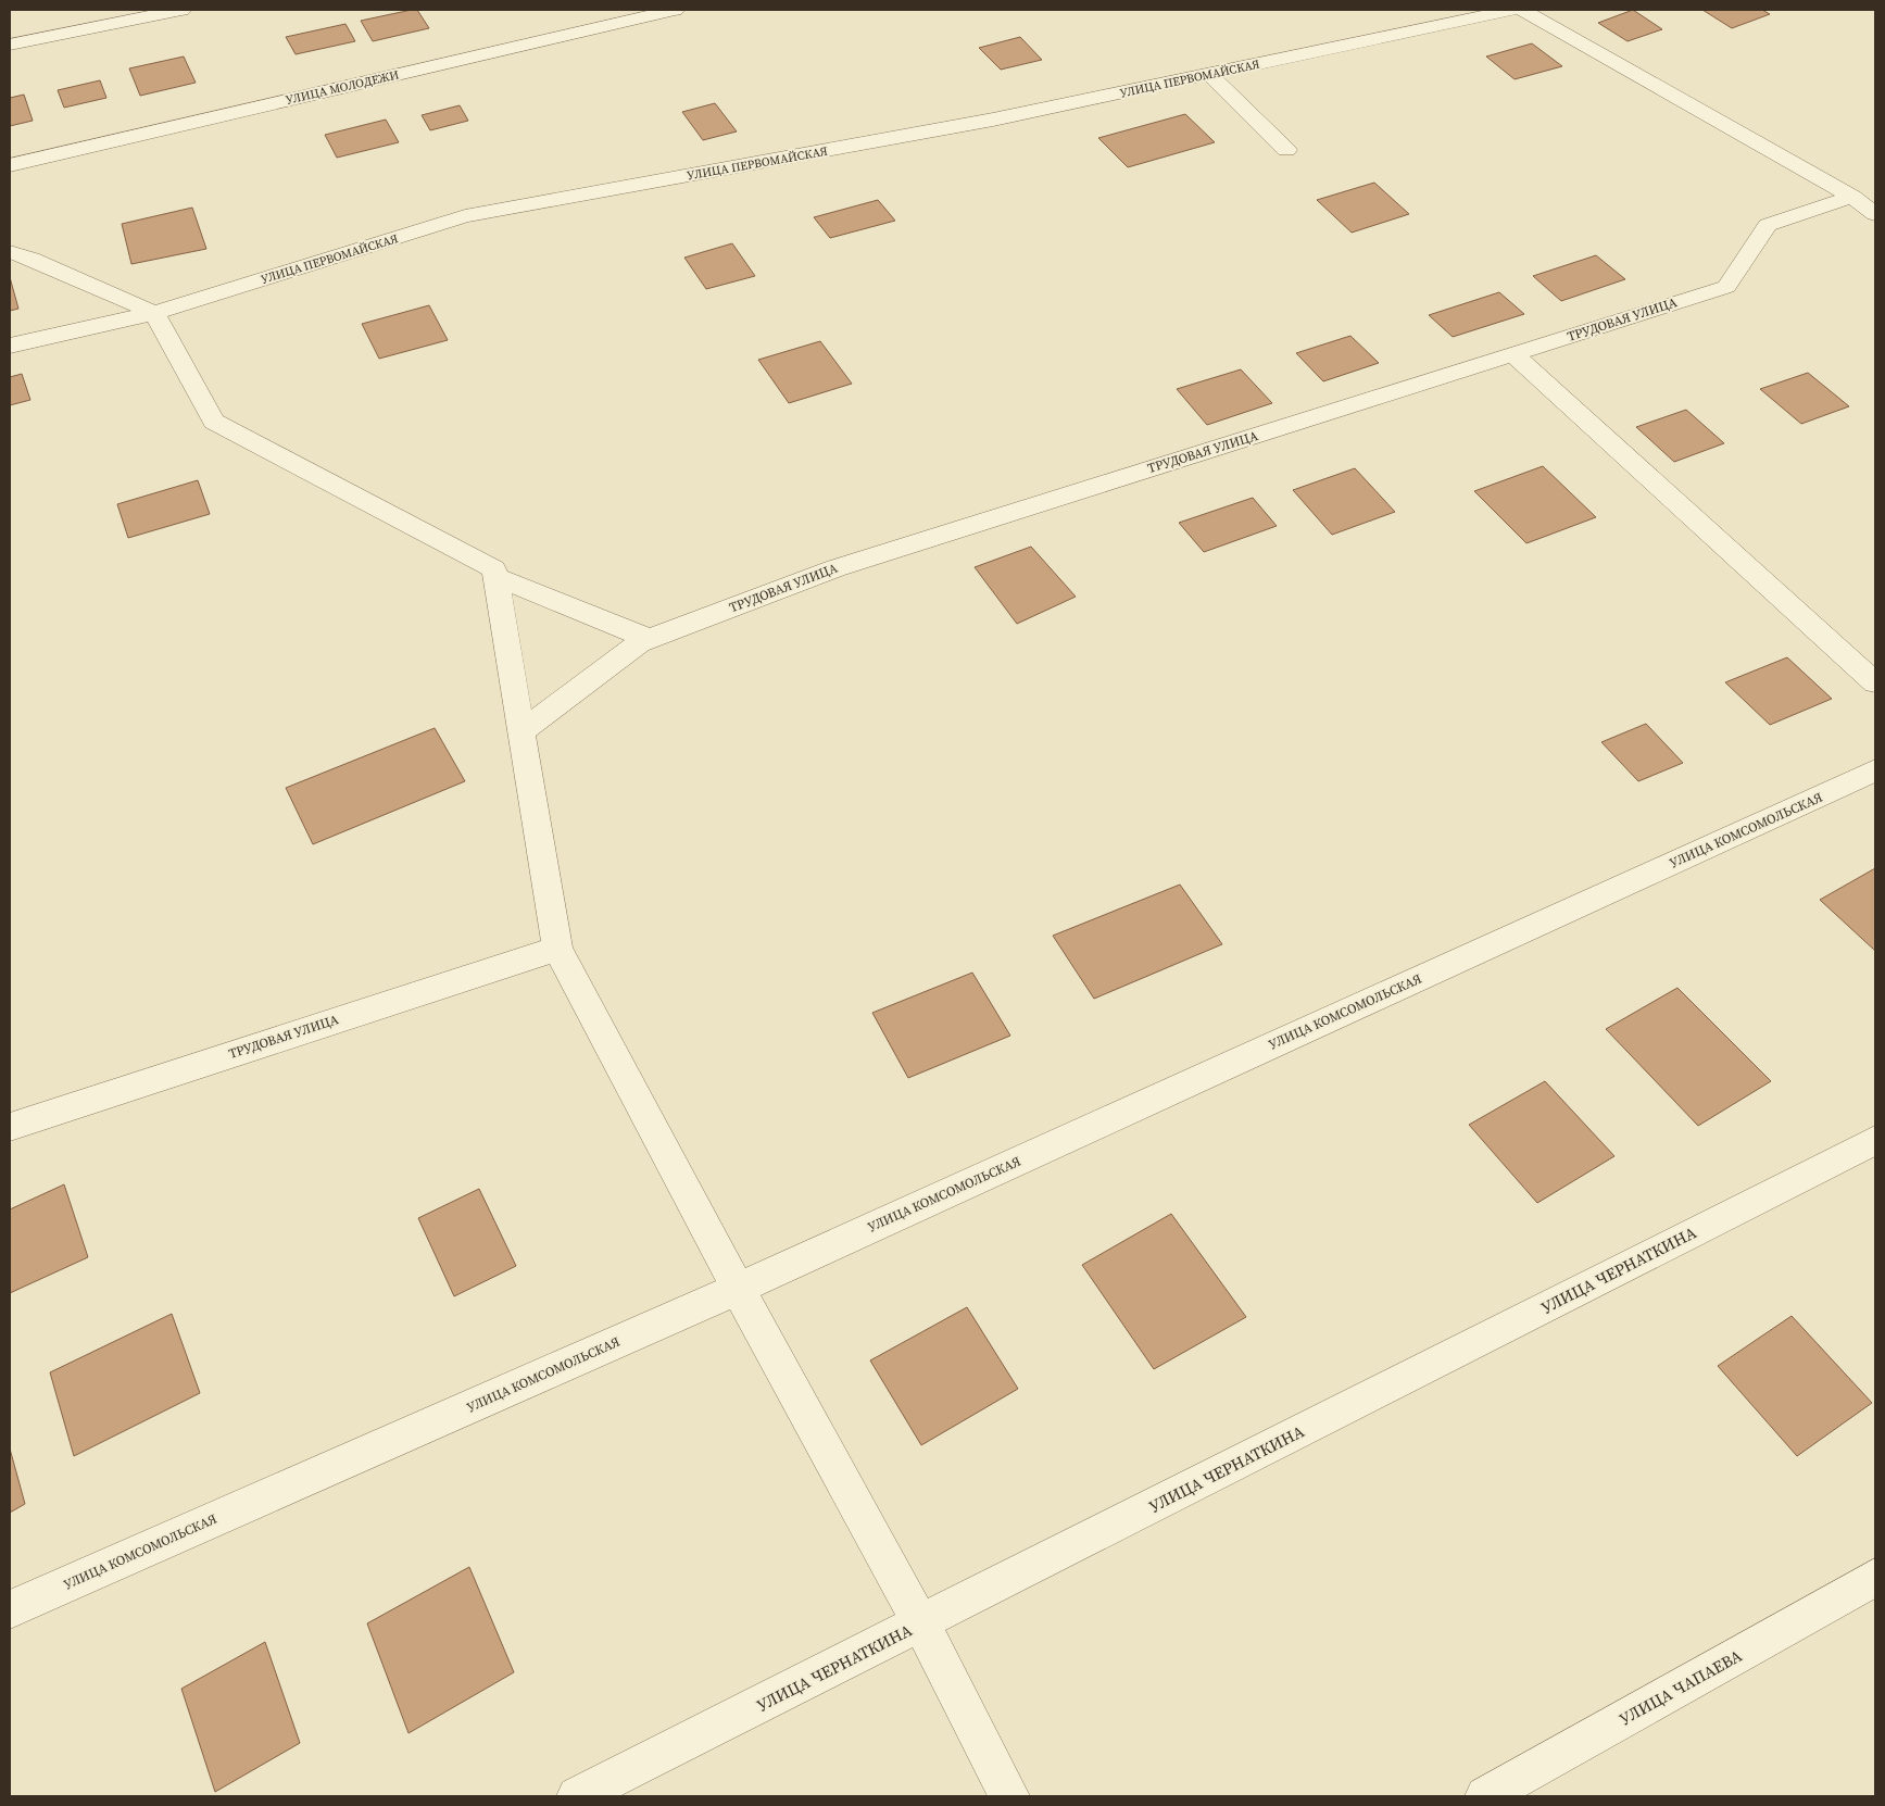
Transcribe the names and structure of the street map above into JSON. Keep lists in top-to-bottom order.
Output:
{
  "streets": {
    "street": [
      "УЛИЦА ПЕРВОМАЙСКАЯ",
      "УЛИЦА МОЛОДЕЖИ",
      "ТРУДОВАЯ УЛИЦА",
      "УЛИЦА КОМСОМОЛЬСКАЯ",
      "УЛИЦА ЧЕРНАТКИНА",
      "УЛИЦА ЧАПАЕВА"
    ]
  }
}
